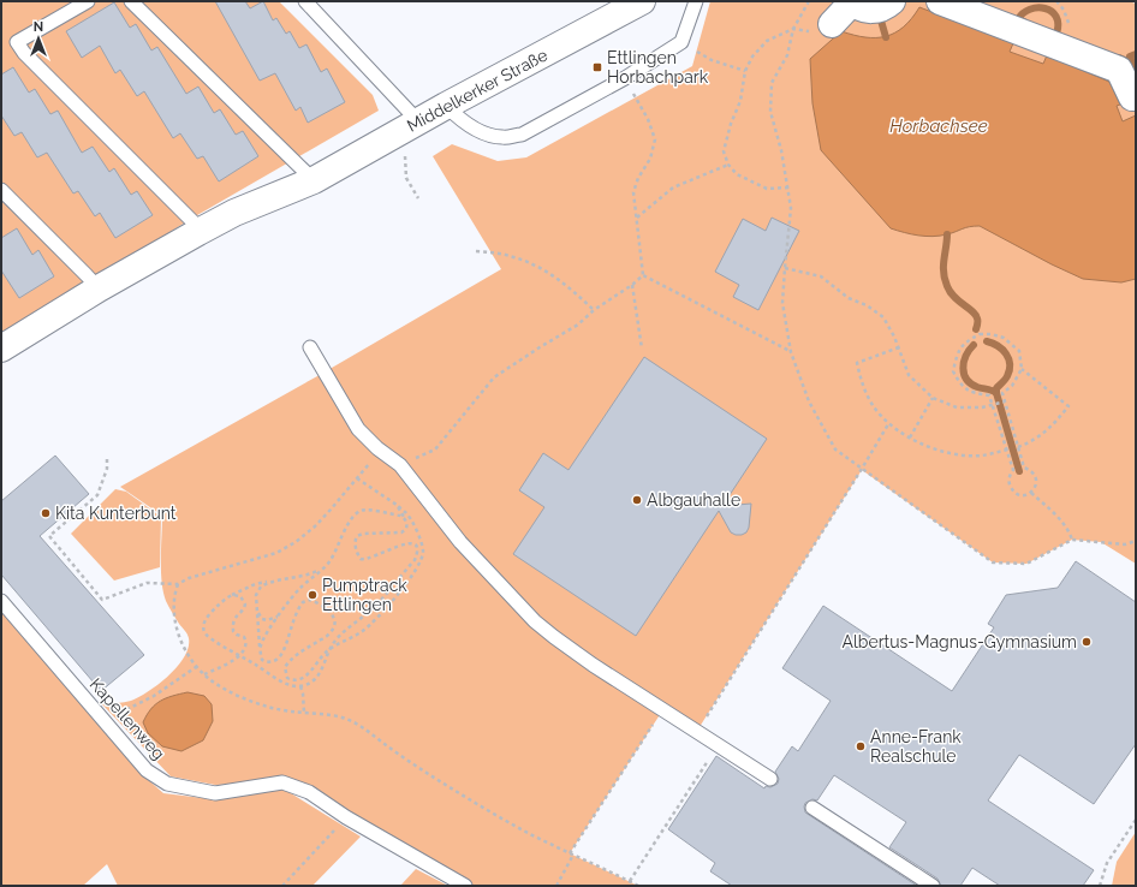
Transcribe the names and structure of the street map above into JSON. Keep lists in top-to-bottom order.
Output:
{
  "streets": {
    "street": ["Middelkerker Straße"],
    "lane": ["Kapellenweg"]
  },
  "water": ["Horbachsee"],
  "places": {
    "transit": ["Ettlingen Horbachpark"],
    "other": [
      "Albgauhalle",
      "Kita Kunterbunt",
      "Pumptrack Ettlingen",
      "Albertus-Magnus-Gymnasium",
      "Anne-Frank Realschule"
    ]
  },
  "north": "top"
}
